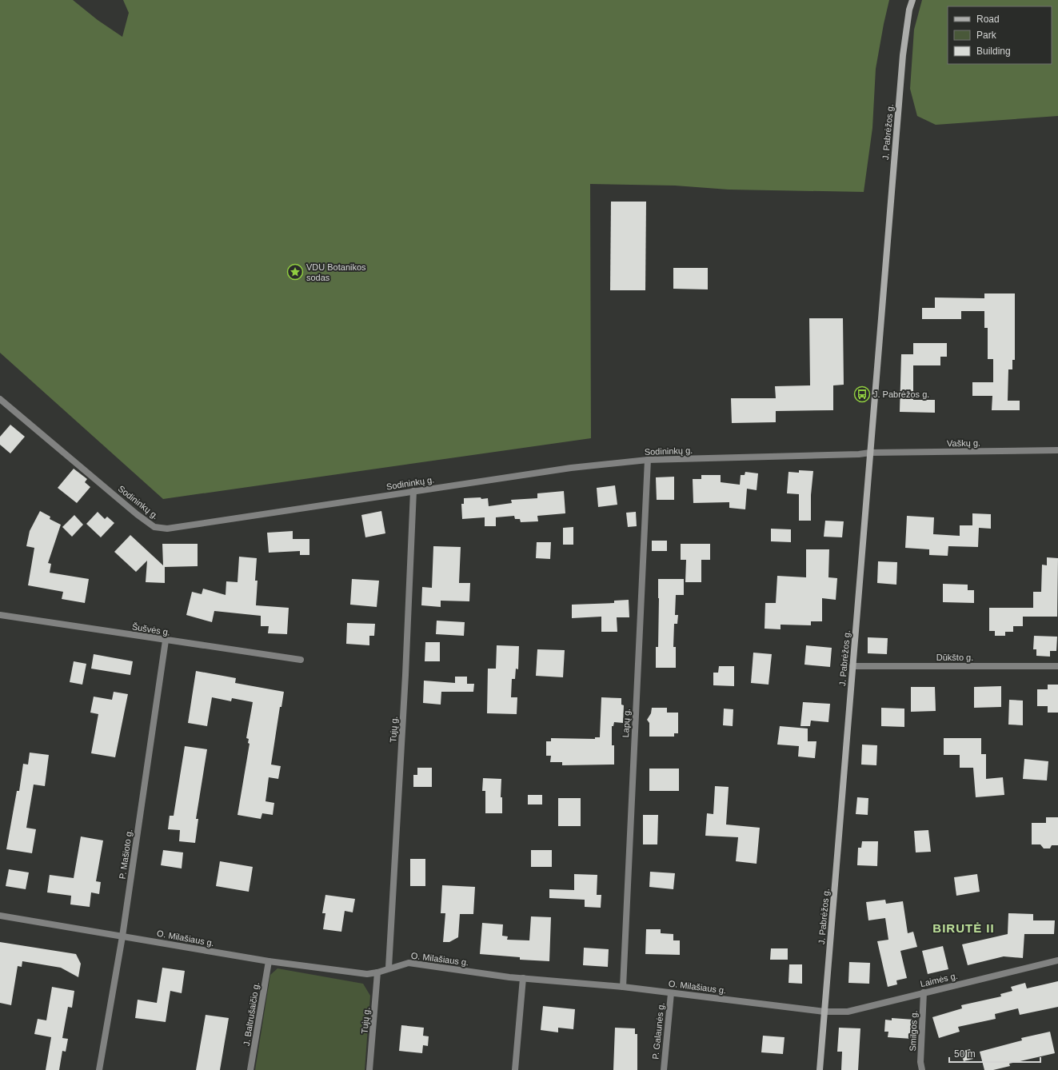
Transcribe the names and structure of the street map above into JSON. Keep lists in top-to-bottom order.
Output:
{
  "streets": {
    "street": [
      "J. Pabrėžos g.",
      "Vaškų g.",
      "Sodininkų g.",
      "Šušvės g.",
      "Dūkšto g.",
      "Lapų g.",
      "Tujų g.",
      "P. Mašioto g.",
      "O. Milašiaus g.",
      "Laimės g.",
      "J. Baltrušaičio g.",
      "P. Galaunės g.",
      "Smilgos g."
    ]
  },
  "crossings": [
    ["J. Pabrėžos g.", "Vaškų g."],
    ["J. Pabrėžos g.", "Sodininkų g."],
    ["J. Pabrėžos g.", "Dūkšto g."],
    ["J. Pabrėžos g.", "O. Milašiaus g."],
    ["J. Pabrėžos g.", "Laimės g."],
    ["Vaškų g.", "Sodininkų g."],
    ["Sodininkų g.", "Lapų g."],
    ["Sodininkų g.", "Tujų g."],
    ["Šušvės g.", "P. Mašioto g."],
    ["Lapų g.", "O. Milašiaus g."],
    ["Tujų g.", "O. Milašiaus g."],
    ["P. Mašioto g.", "O. Milašiaus g."],
    ["O. Milašiaus g.", "Laimės g."],
    ["O. Milašiaus g.", "J. Baltrušaičio g."],
    ["O. Milašiaus g.", "P. Galaunės g."],
    ["Laimės g.", "Smilgos g."]
  ],
  "districts": ["BIRUTĖ II"],
  "places": {
    "place": ["VDU Botanikos sodas"],
    "bus stop": ["J. Pabrėžos g."]
  },
  "legend": ["Road", "Park", "Building"],
  "scale_bar": "50 m"
}
